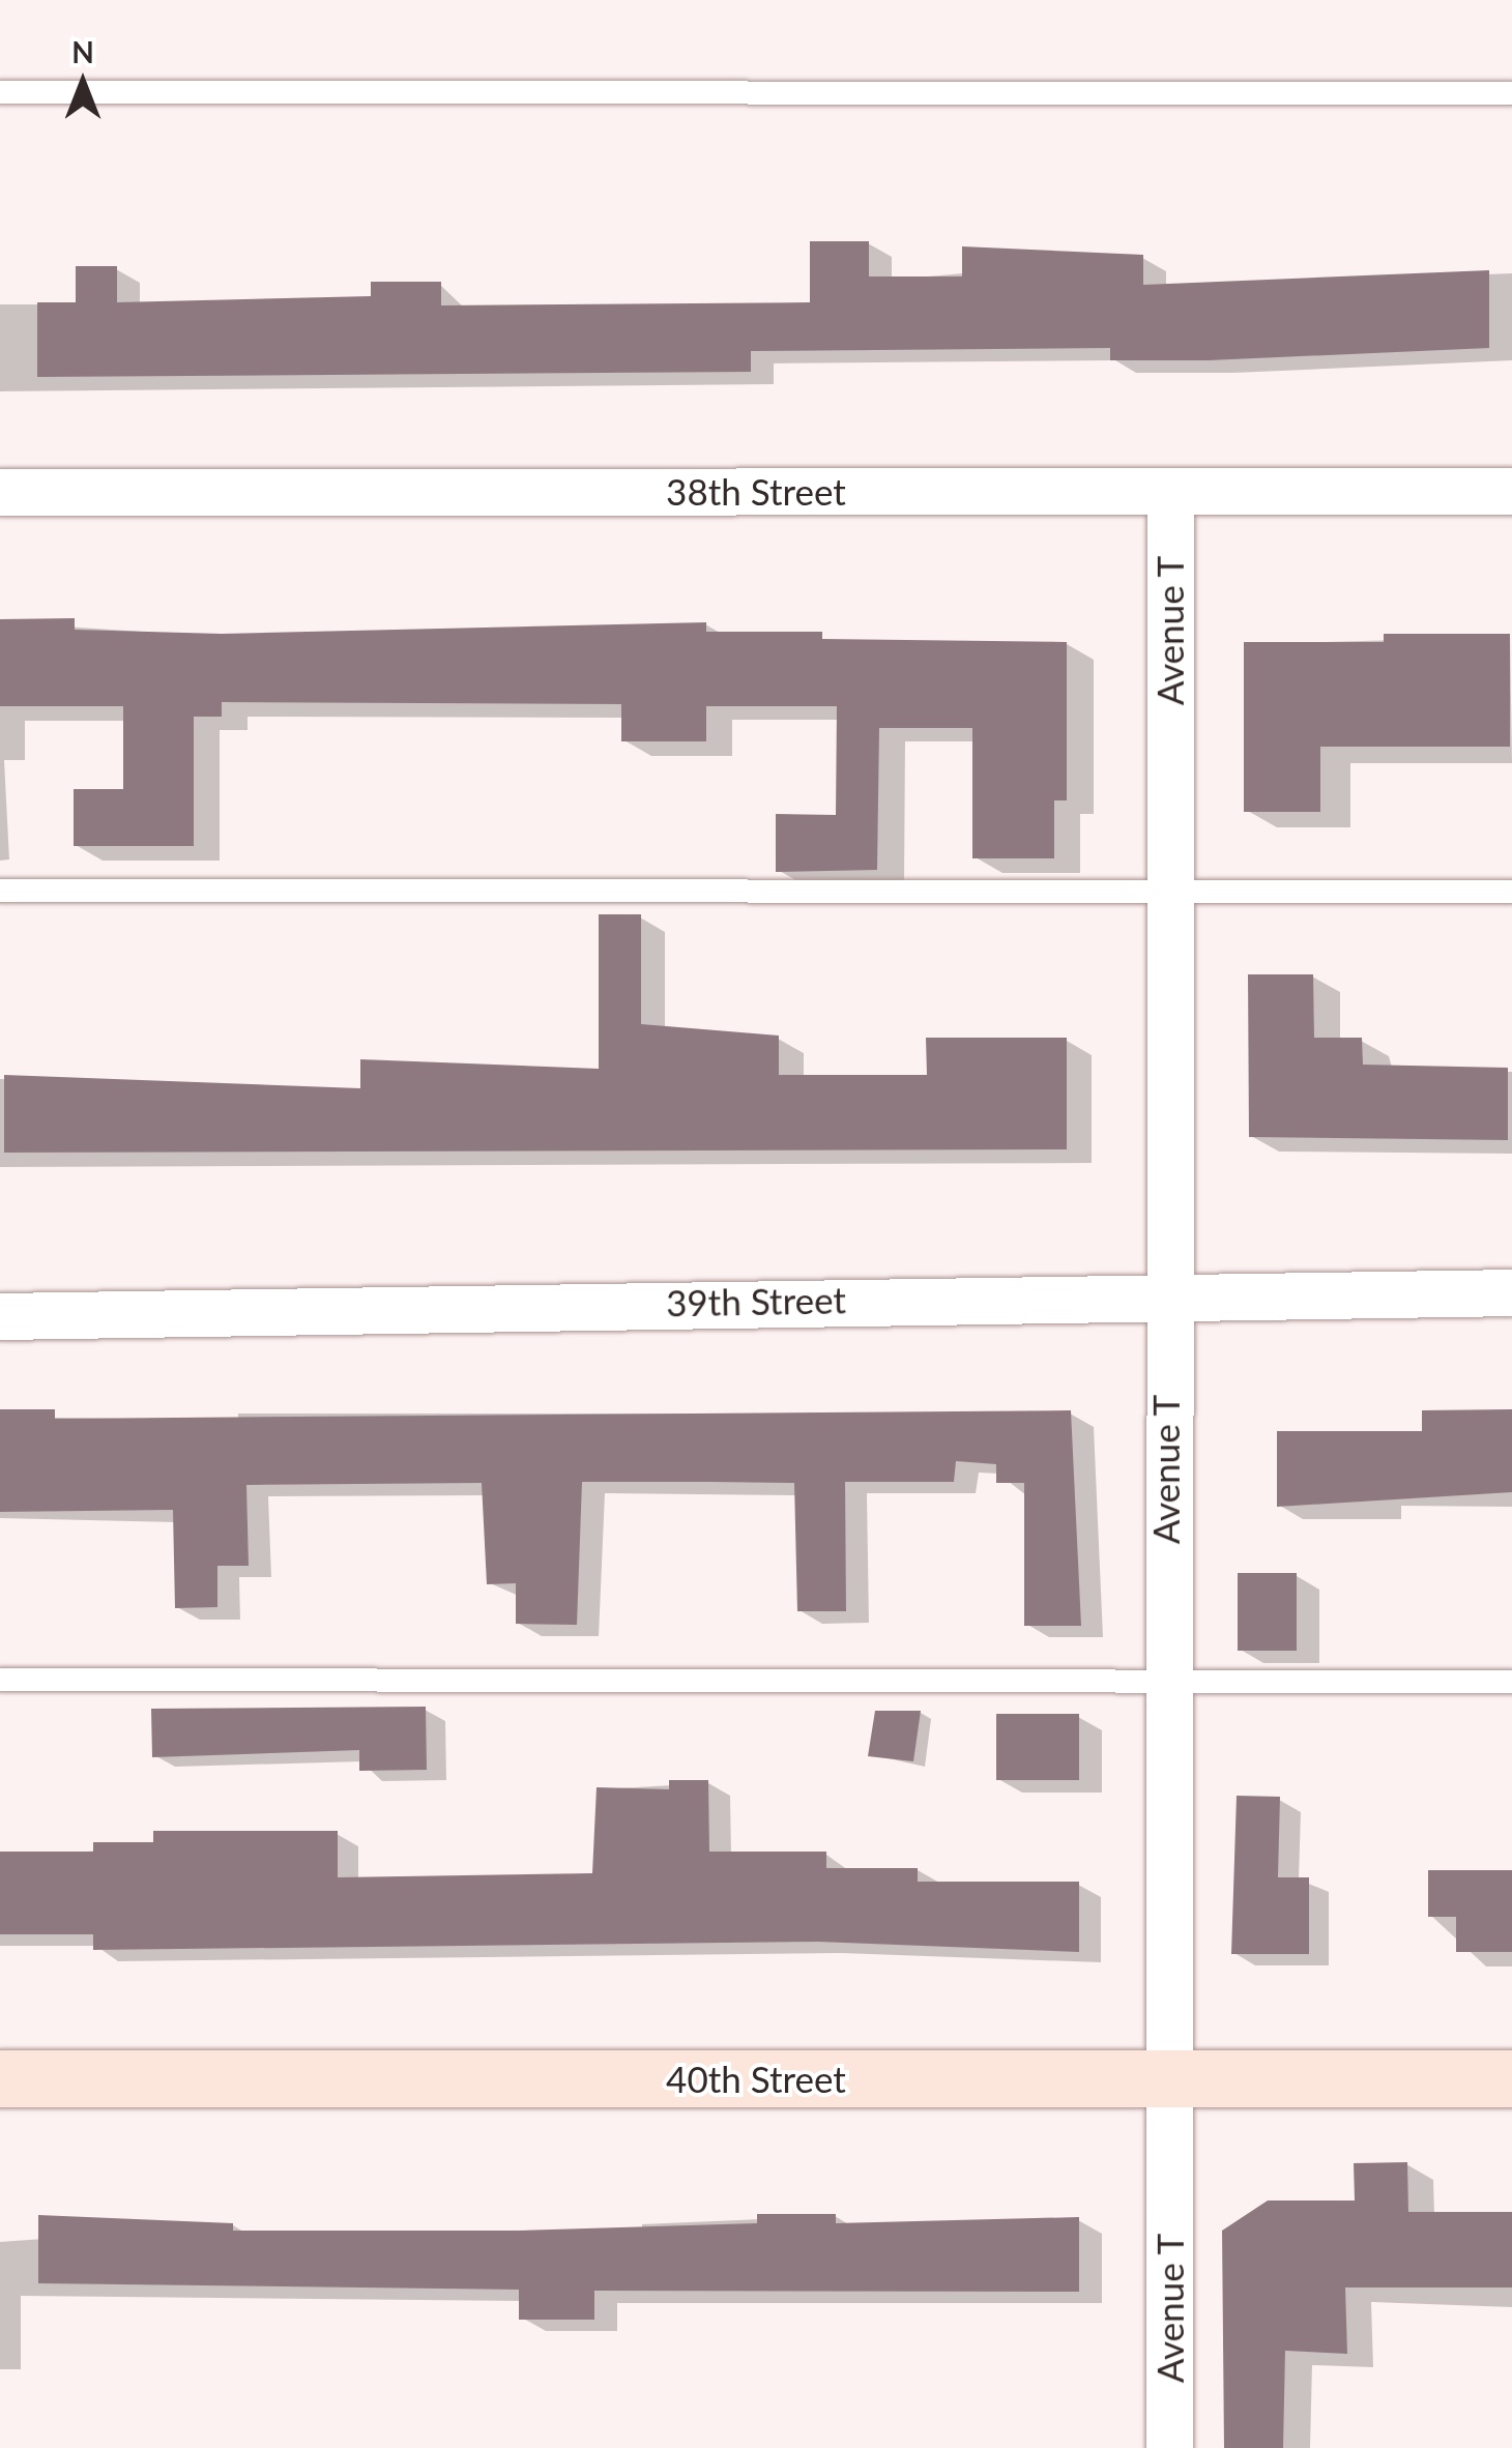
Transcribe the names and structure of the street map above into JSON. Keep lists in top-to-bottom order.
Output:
{
  "streets": {
    "street": [
      "38th Street",
      "Avenue T",
      "39th Street",
      "40th Street"
    ]
  },
  "crossings": [
    ["38th Street", "Avenue T"],
    ["Avenue T", "39th Street"],
    ["Avenue T", "40th Street"]
  ],
  "north": "top"
}
